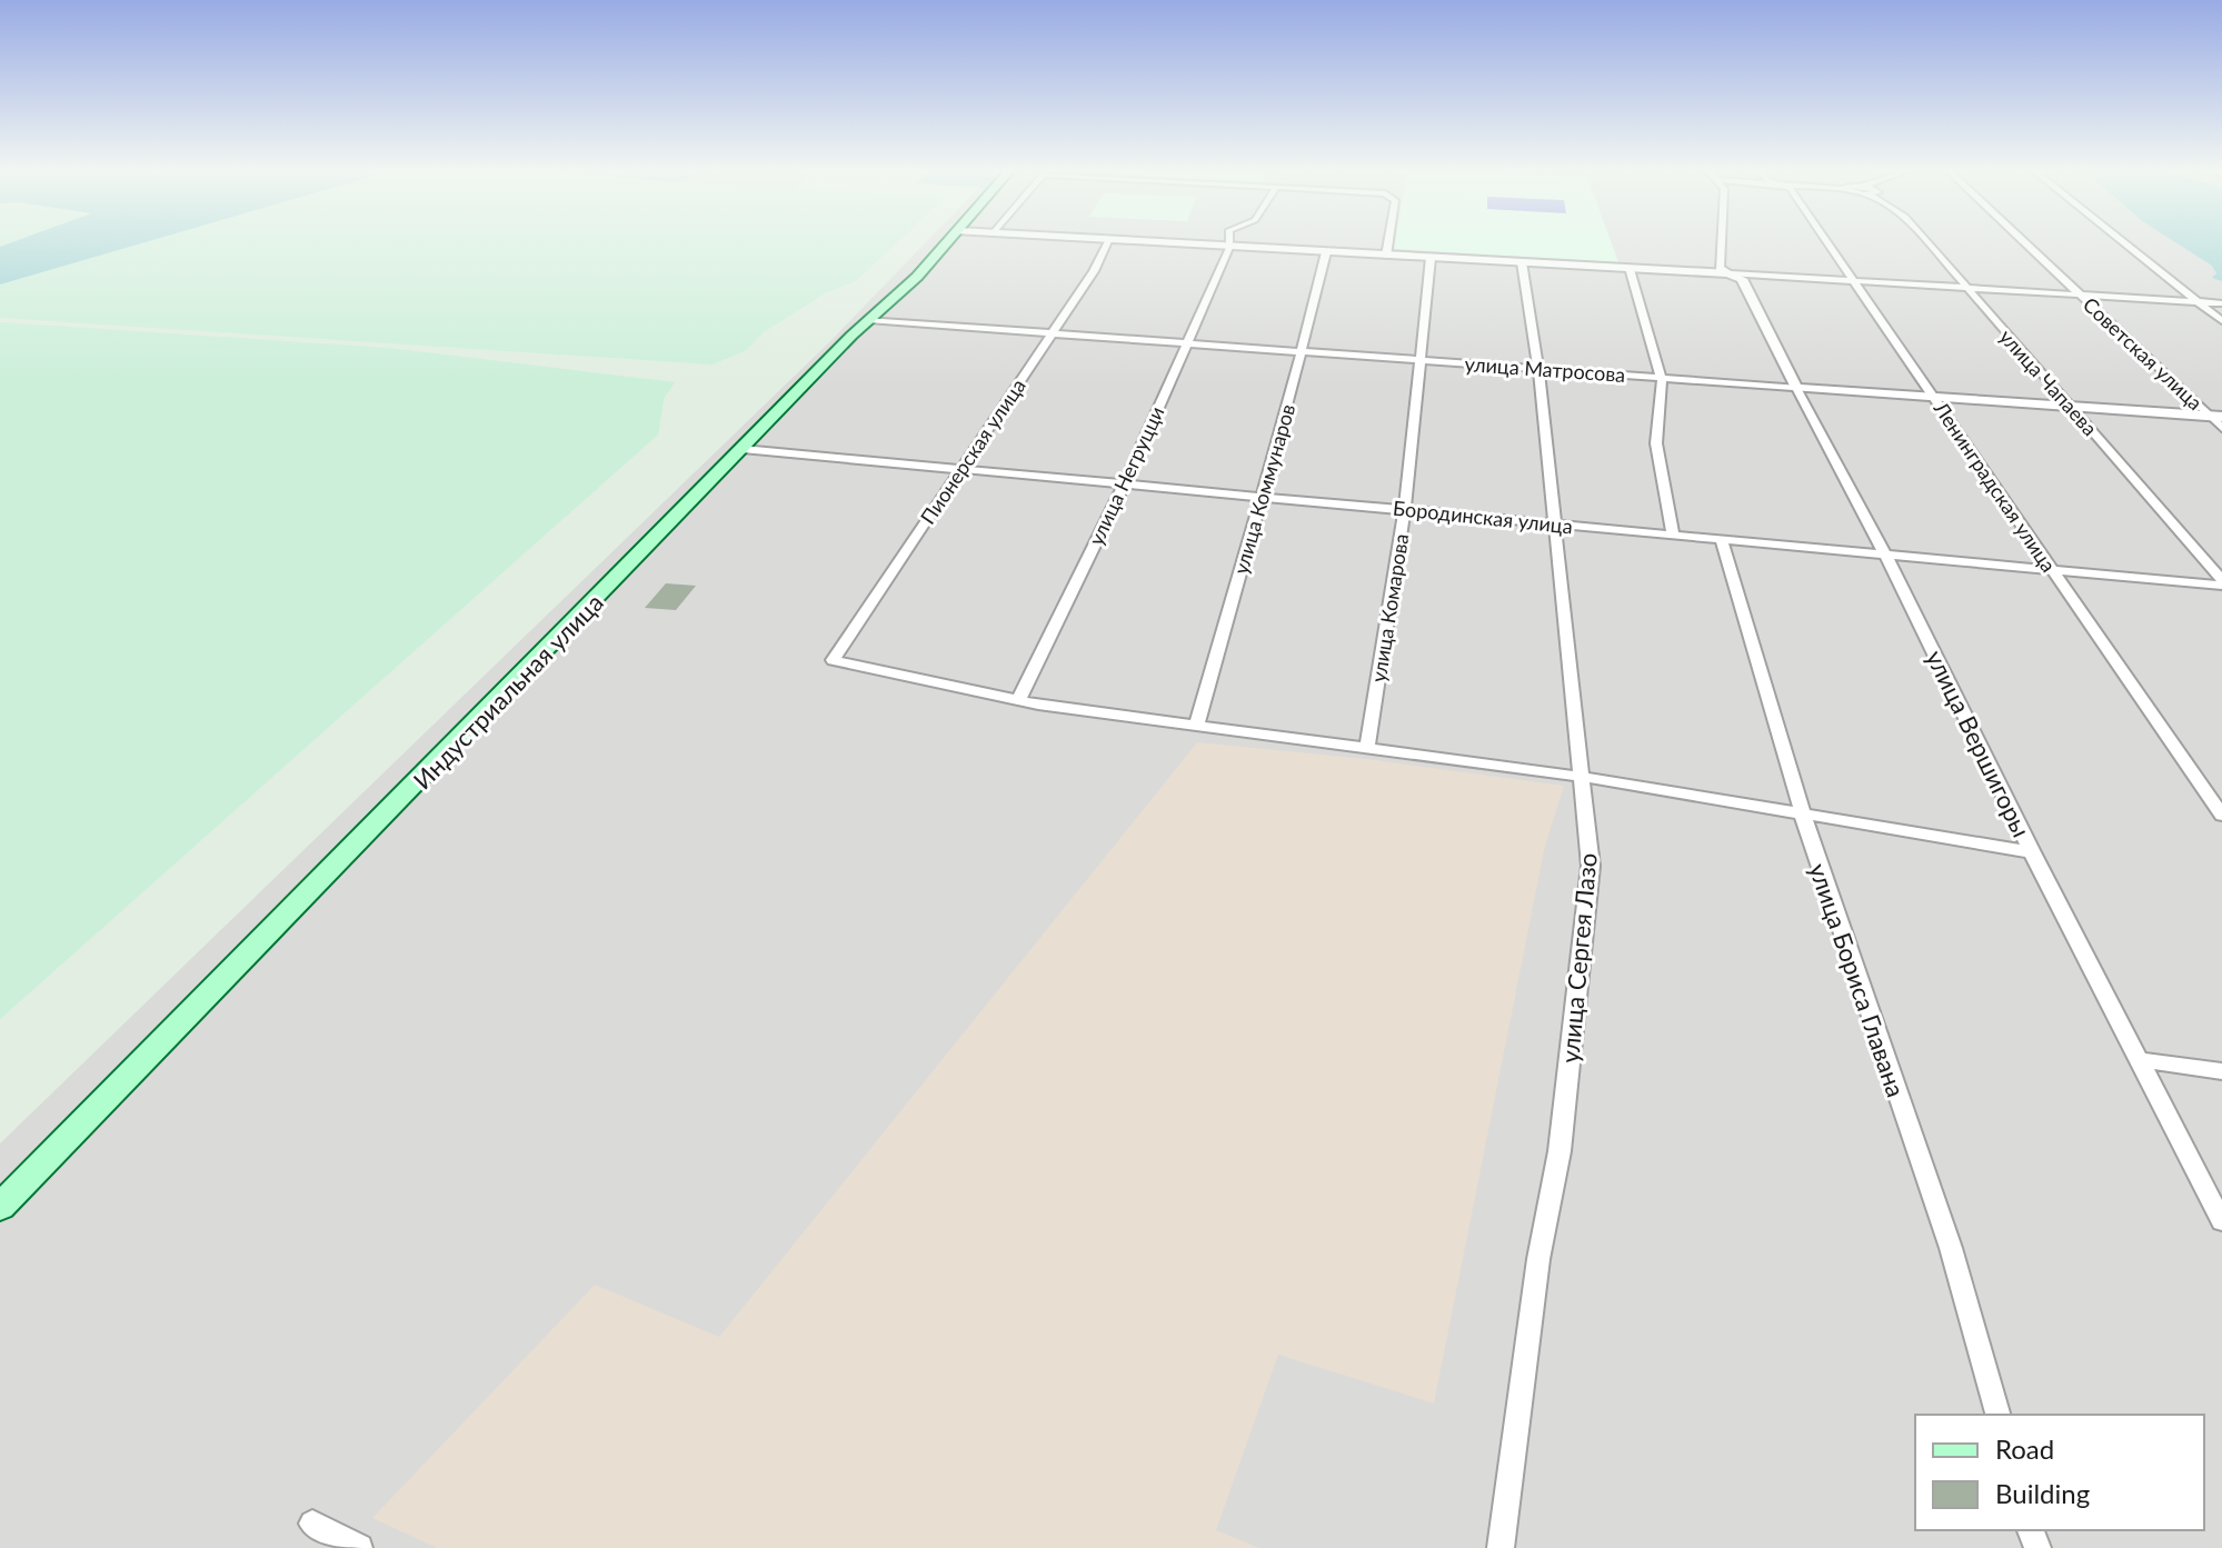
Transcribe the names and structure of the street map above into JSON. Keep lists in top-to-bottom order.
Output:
{
  "streets": {
    "main road": ["Индустриальная улица"],
    "street": [
      "Советская улица",
      "улица Матросова",
      "улица Чапаева",
      "Пионерская улица",
      "улица Негруцци",
      "Ленинградская улица",
      "улица Коммунаров",
      "Бородинская улица",
      "улица Комарова",
      "улица Вершигоры",
      "улица Сергея Лазо",
      "улица Бориса Главана"
    ]
  },
  "crossings": [
    ["Советская улица", "улица Матросова"],
    ["улица Матросова", "улица Чапаева"],
    ["улица Матросова", "Пионерская улица"],
    ["улица Матросова", "улица Негруцци"],
    ["улица Матросова", "Ленинградская улица"],
    ["улица Матросова", "улица Коммунаров"],
    ["улица Матросова", "улица Комарова"],
    ["улица Матросова", "Индустриальная улица"],
    ["улица Матросова", "улица Вершигоры"],
    ["улица Матросова", "улица Сергея Лазо"],
    ["улица Чапаева", "Бородинская улица"],
    ["Пионерская улица", "улица Негруцци"],
    ["Пионерская улица", "Бородинская улица"],
    ["улица Негруцци", "Бородинская улица"],
    ["Ленинградская улица", "Бородинская улица"],
    ["улица Коммунаров", "Бородинская улица"],
    ["Бородинская улица", "улица Комарова"],
    ["Бородинская улица", "Индустриальная улица"],
    ["Бородинская улица", "улица Вершигоры"],
    ["Бородинская улица", "улица Сергея Лазо"],
    ["Бородинская улица", "улица Бориса Главана"]
  ],
  "legend": ["Road", "Building"]
}
